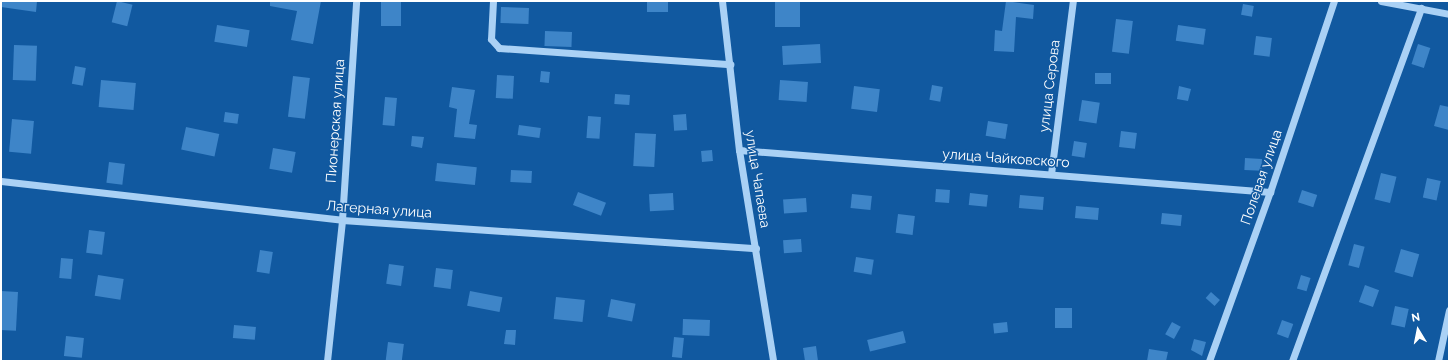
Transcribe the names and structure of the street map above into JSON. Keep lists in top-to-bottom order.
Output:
{
  "streets": {
    "street": [
      "улица Серова",
      "Пионерская улица",
      "улица Чайковского",
      "Полевая улица",
      "улица Чапаева",
      "Лагерная улица"
    ]
  },
  "crossings": [
    ["улица Серова", "улица Чайковского"],
    ["Пионерская улица", "Лагерная улица"],
    ["улица Чайковского", "Полевая улица"],
    ["улица Чайковского", "улица Чапаева"],
    ["улица Чапаева", "Лагерная улица"]
  ],
  "north": "top"
}
